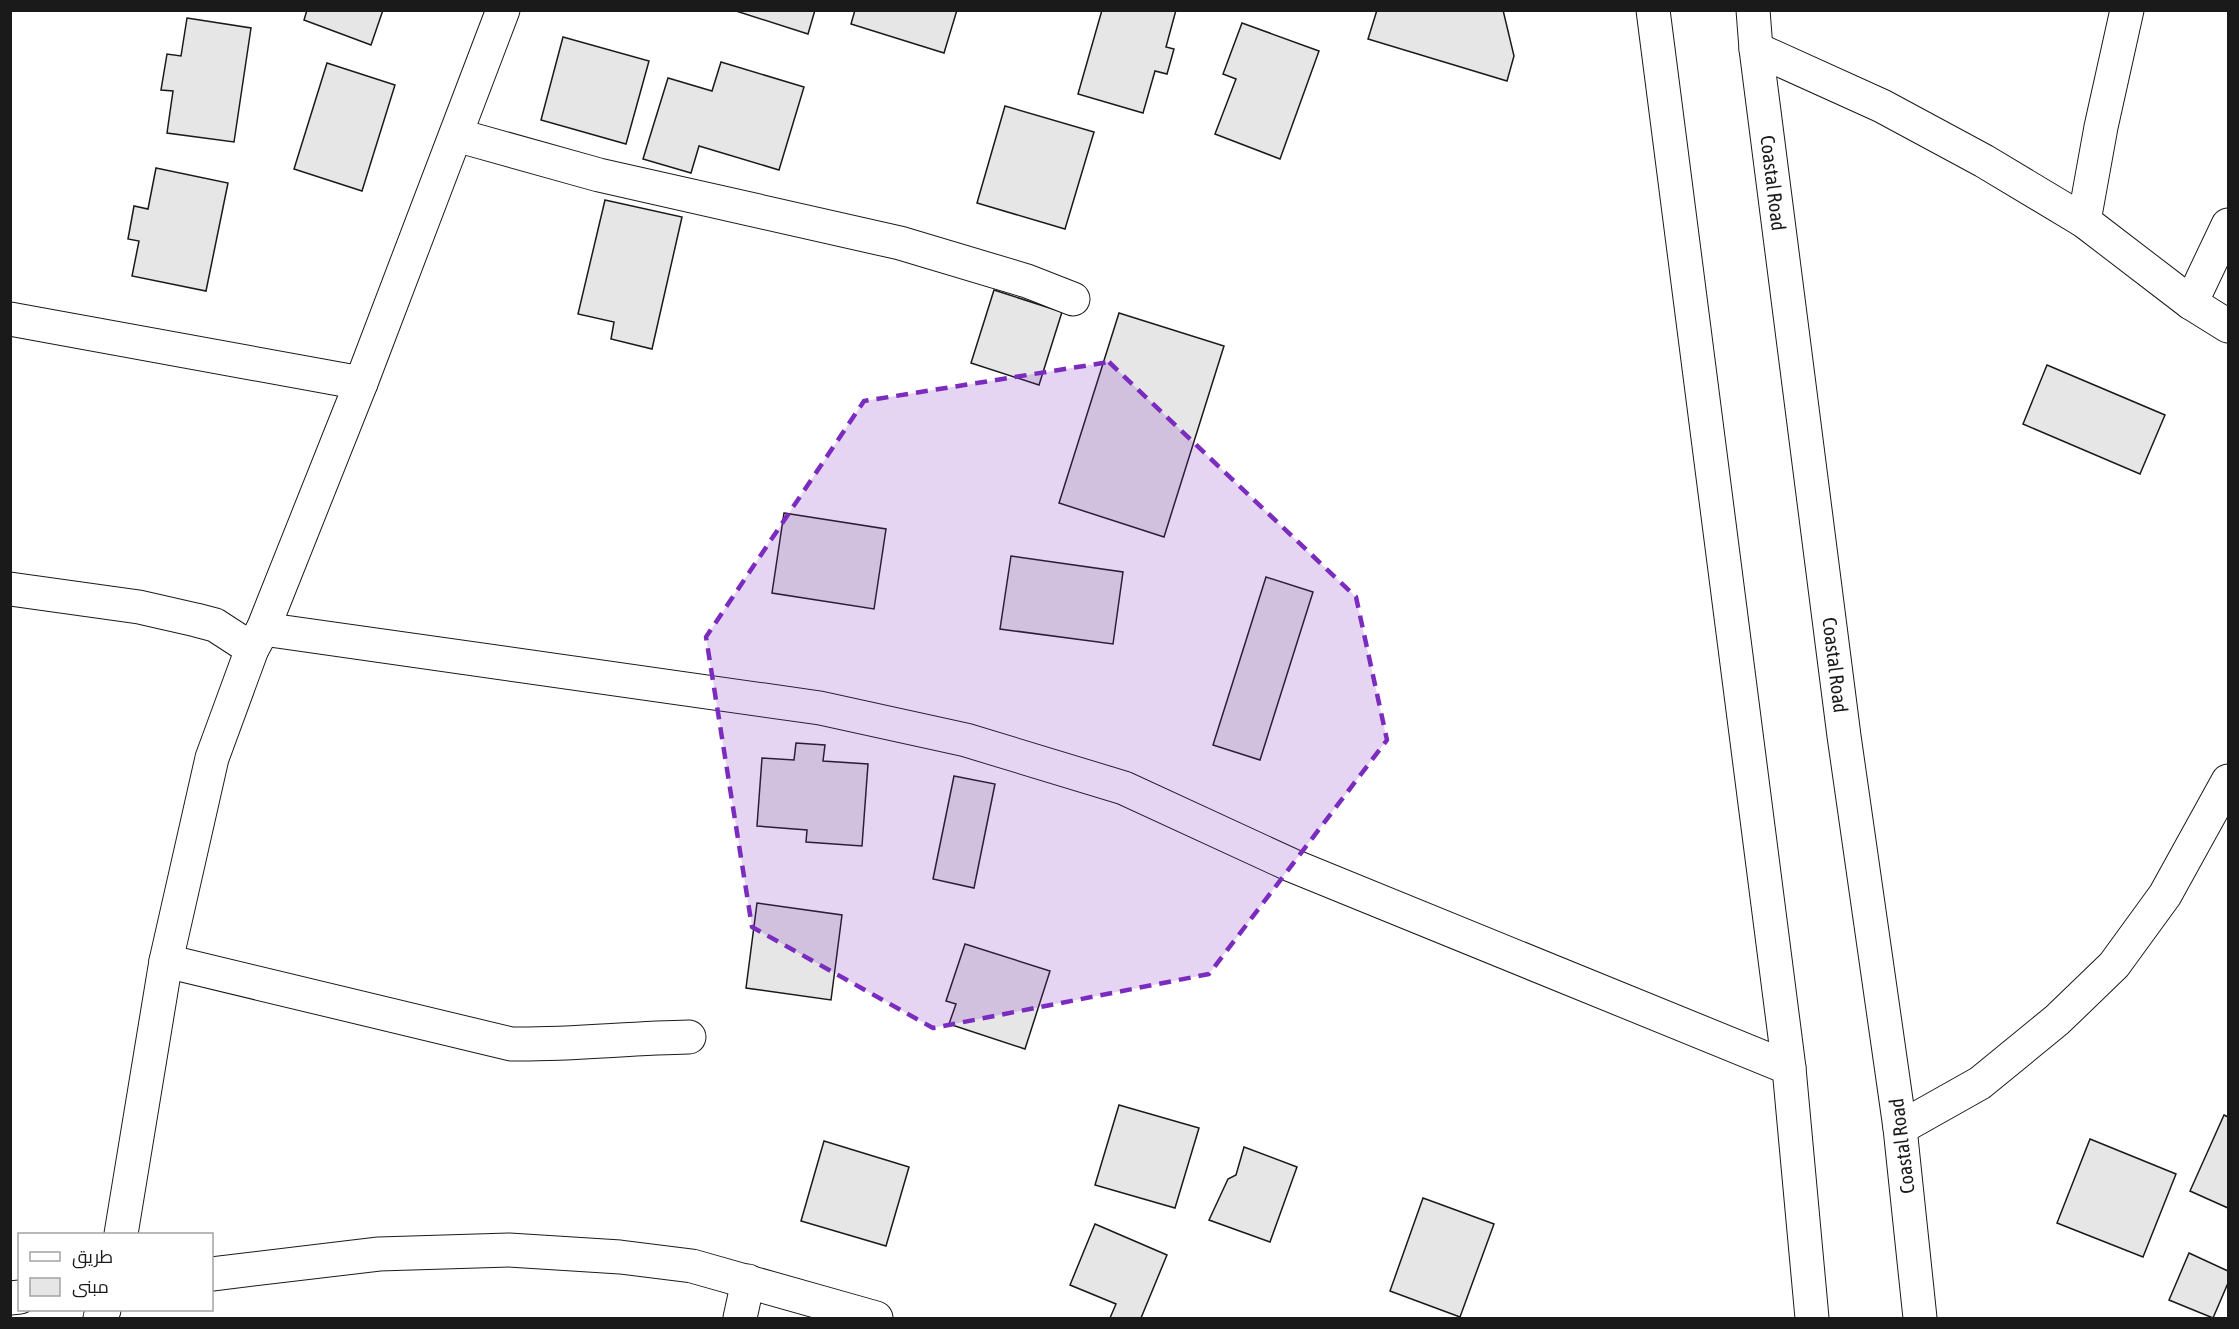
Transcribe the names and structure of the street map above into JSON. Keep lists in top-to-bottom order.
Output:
{
  "streets": {
    "main road": ["Coastal Road"]
  },
  "legend": ["طريق", "مبنى"]
}
